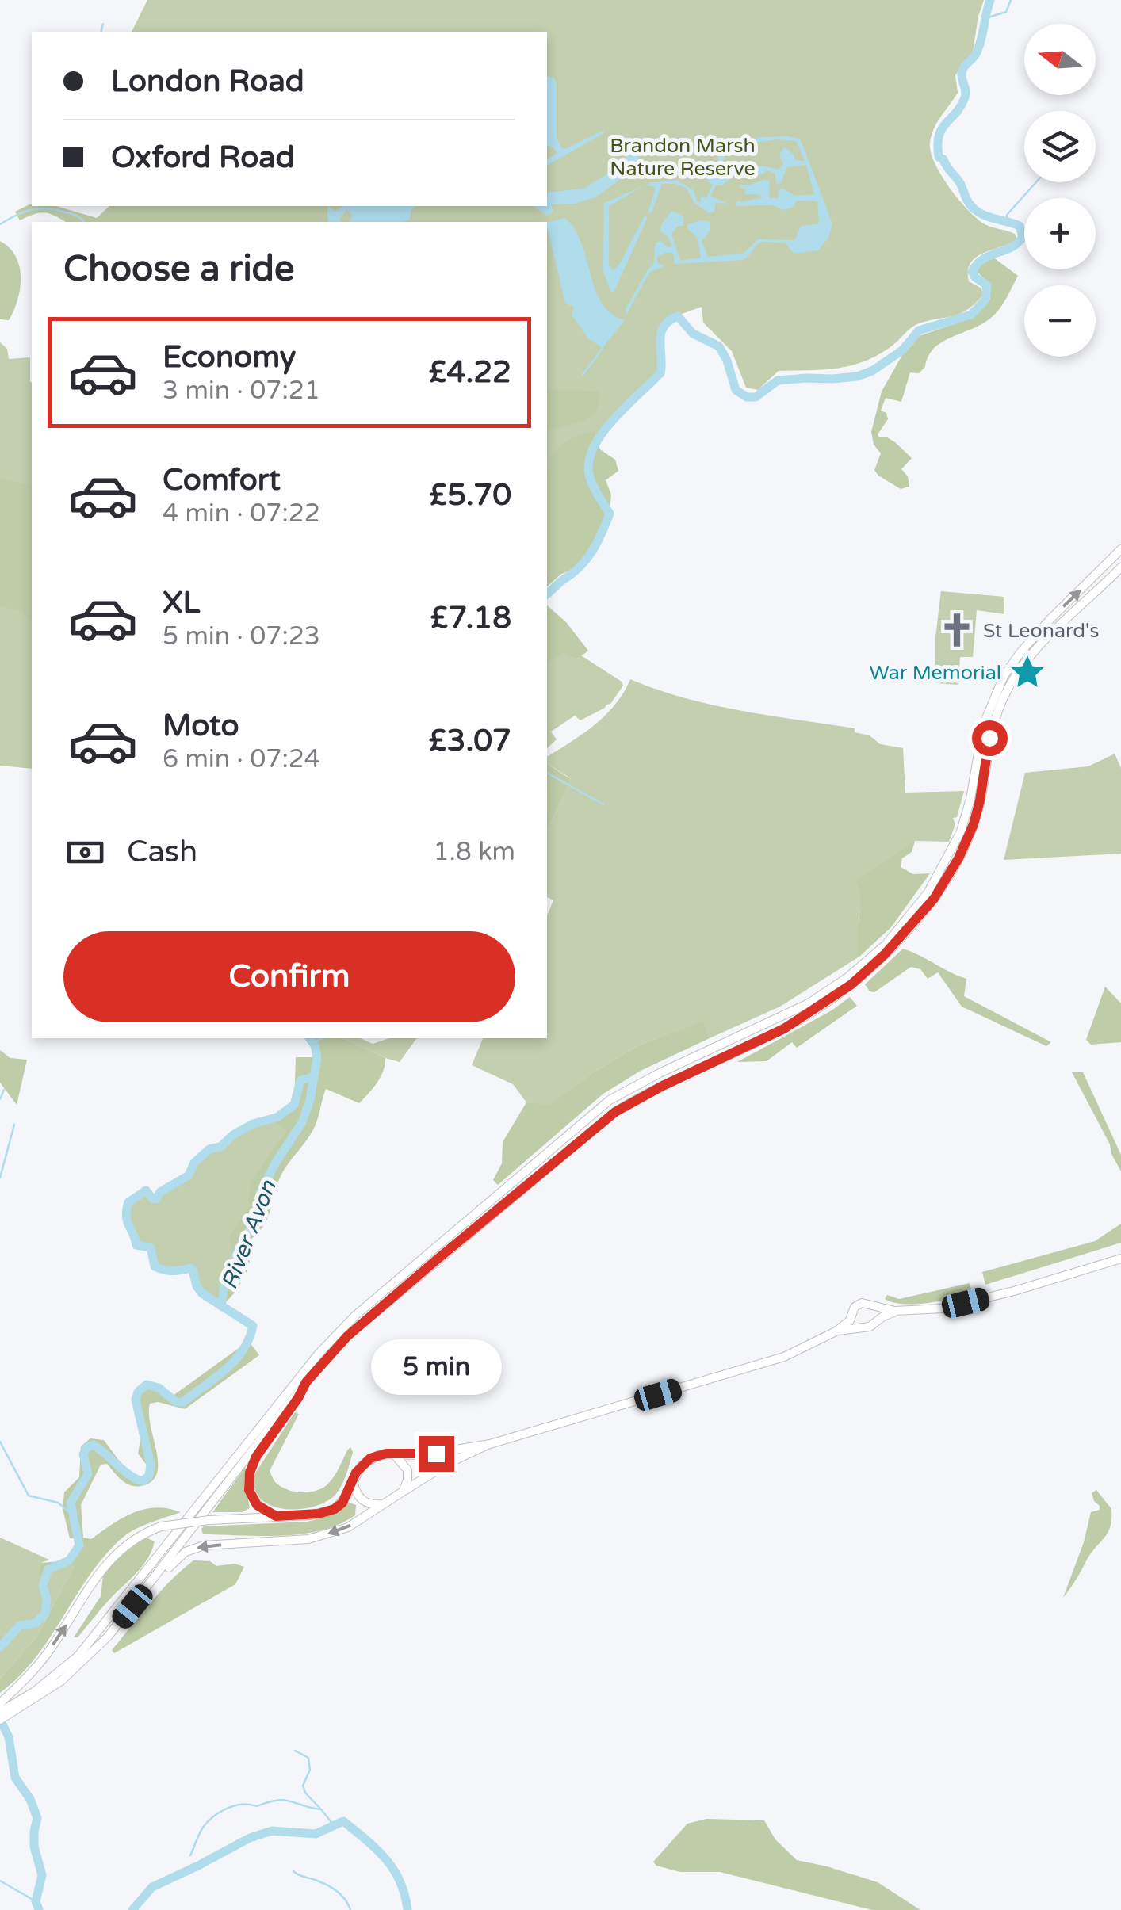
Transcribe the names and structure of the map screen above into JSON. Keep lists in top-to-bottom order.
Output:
{
  "water": ["River Avon"],
  "parks": ["Brandon Marsh Nature Reserve"],
  "places": {
    "church": ["St Leonard's"],
    "place": ["War Memorial"]
  },
  "north": "left",
  "page": {
    "map_buttons": ["+", "−"],
    "banner": ["London Road", "Oxford Road"],
    "heading": "Choose a ride",
    "list": [
      {
        "name": "Economy",
        "note": "3 min · 07:21",
        "value": "£4.22"
      },
      {
        "name": "Comfort",
        "note": "4 min · 07:22",
        "value": "£5.70"
      },
      {
        "name": "XL",
        "note": "5 min · 07:23",
        "value": "£7.18"
      },
      {
        "name": "Moto",
        "note": "6 min · 07:24",
        "value": "£3.07"
      }
    ],
    "pay": ["Cash", "1.8 km"],
    "buttons": "Confirm",
    "bubble": "5 min"
  }
}
